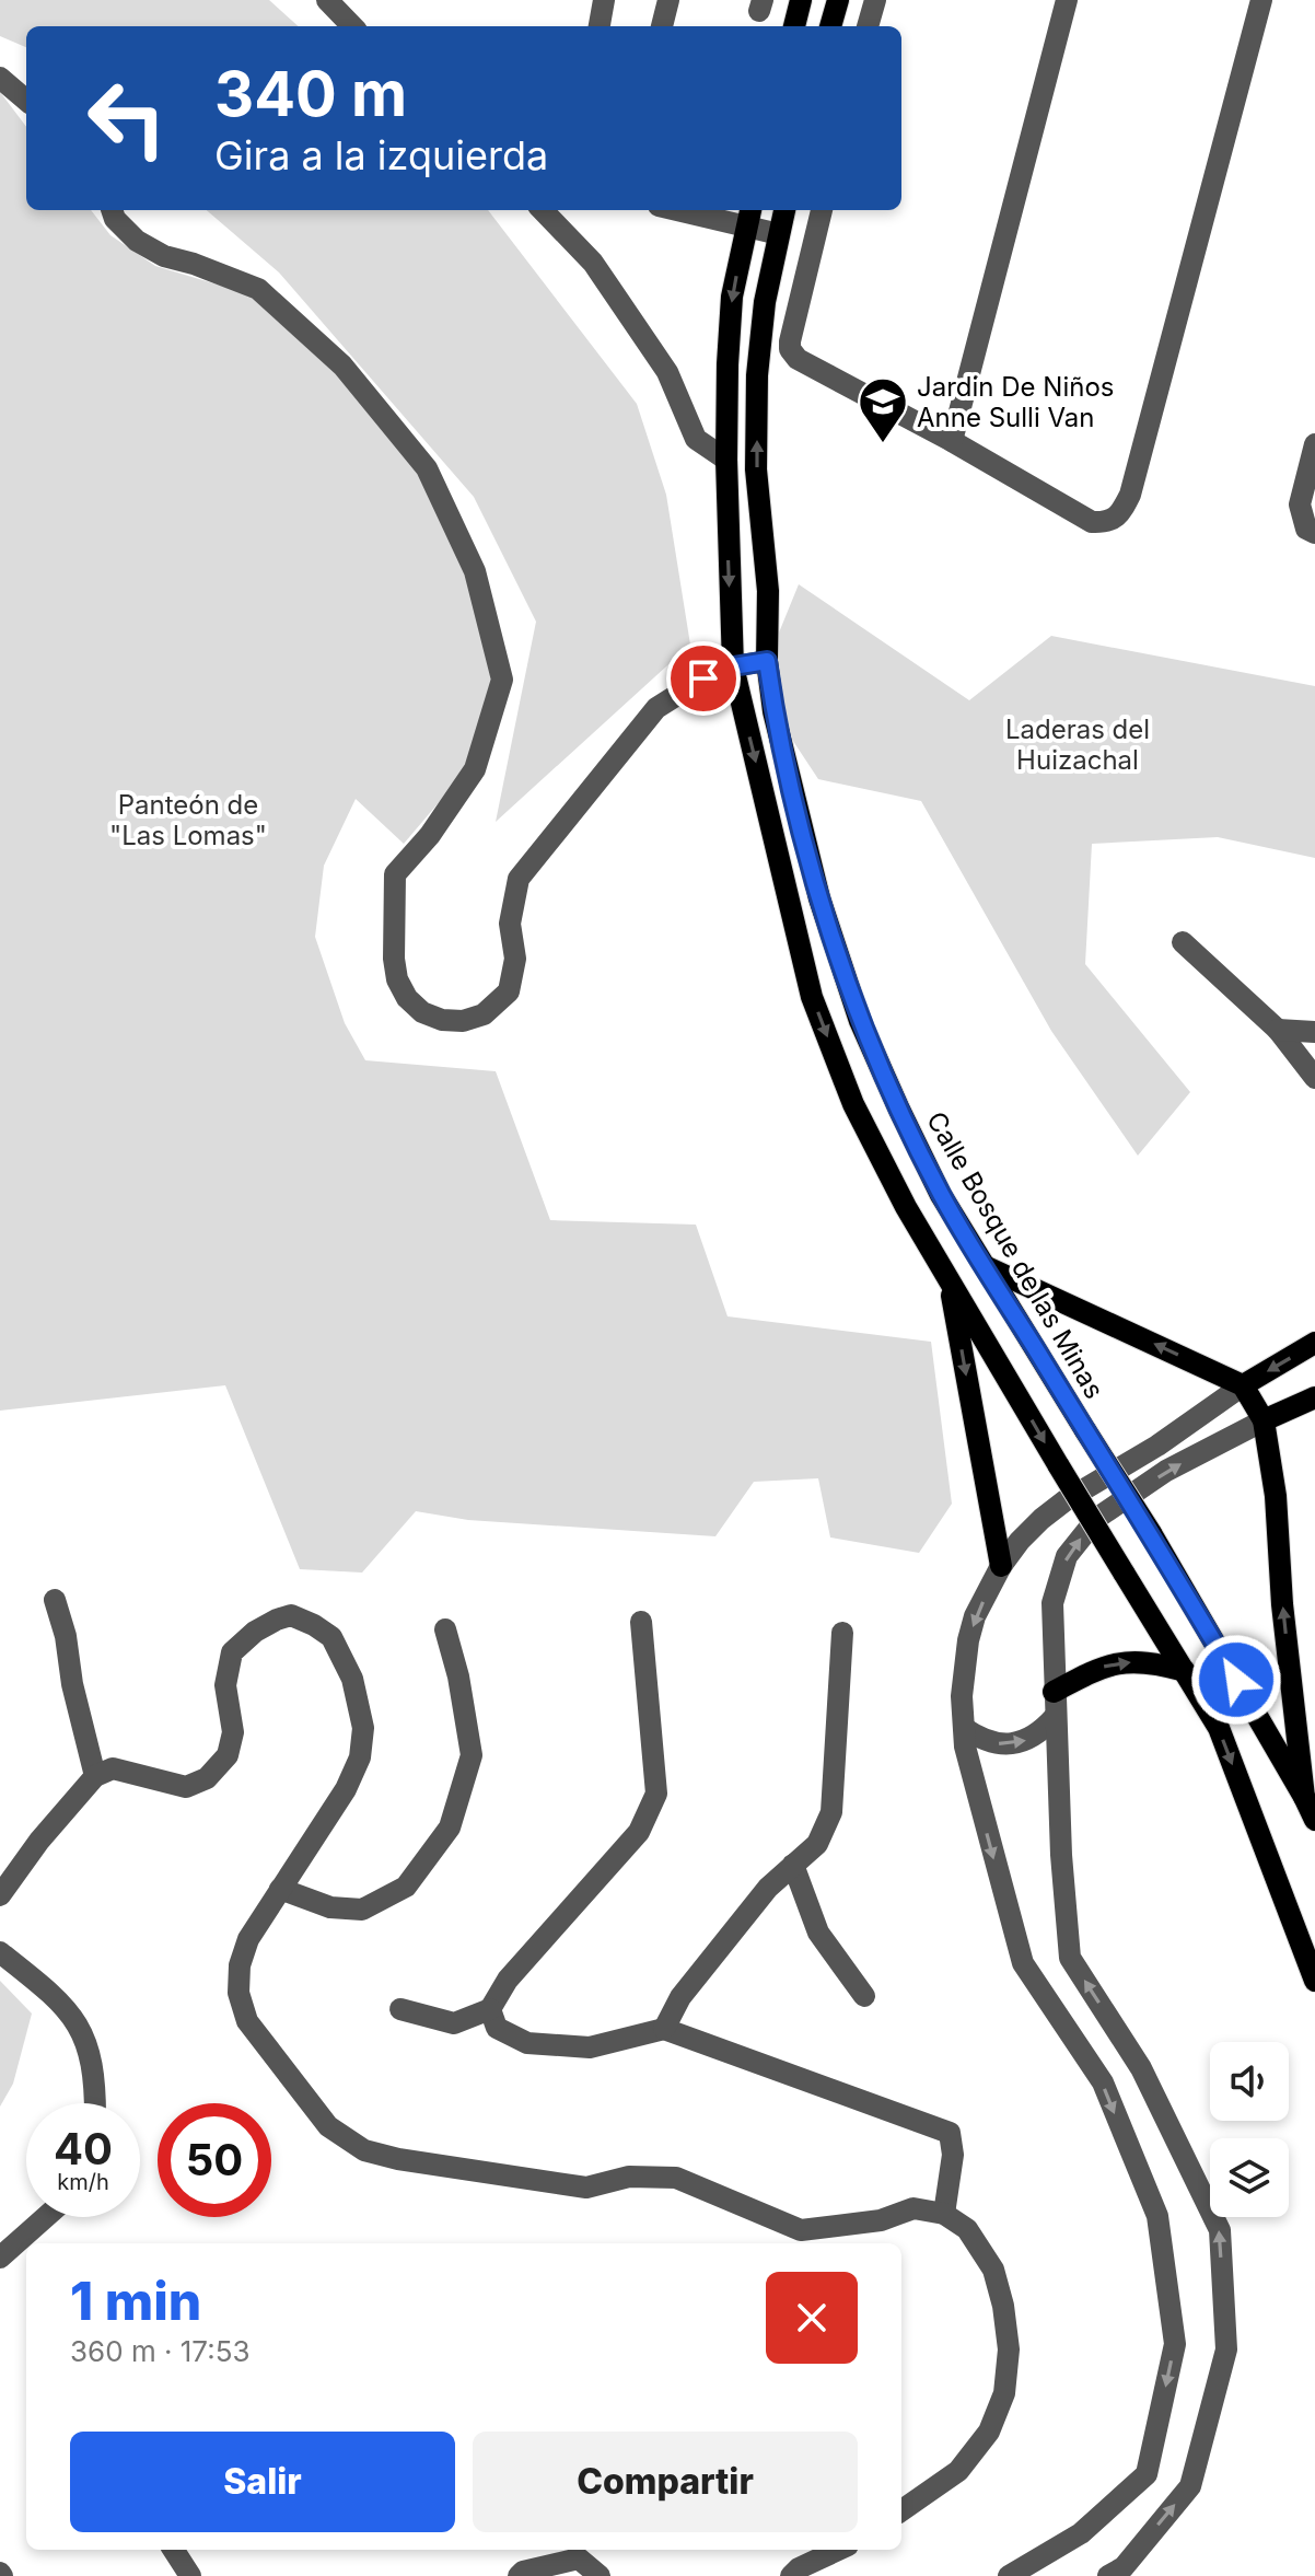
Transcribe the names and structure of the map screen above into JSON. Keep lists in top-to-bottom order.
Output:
{
  "streets": {
    "main road": ["Calle Bosque de las Minas"]
  },
  "parks": ["Laderas del Huizachal", "Panteón de \"Las Lomas\""],
  "places": {
    "school or university": ["Jardin De Niños Anne Sulli Van"]
  },
  "page": {
    "turn": ["340 m", "Gira a la izquierda"],
    "speed": "40 km/h",
    "limit": "50",
    "heading": ["1 min", "360 m · 17:53"],
    "buttons": ["Salir", "Compartir"]
  }
}
